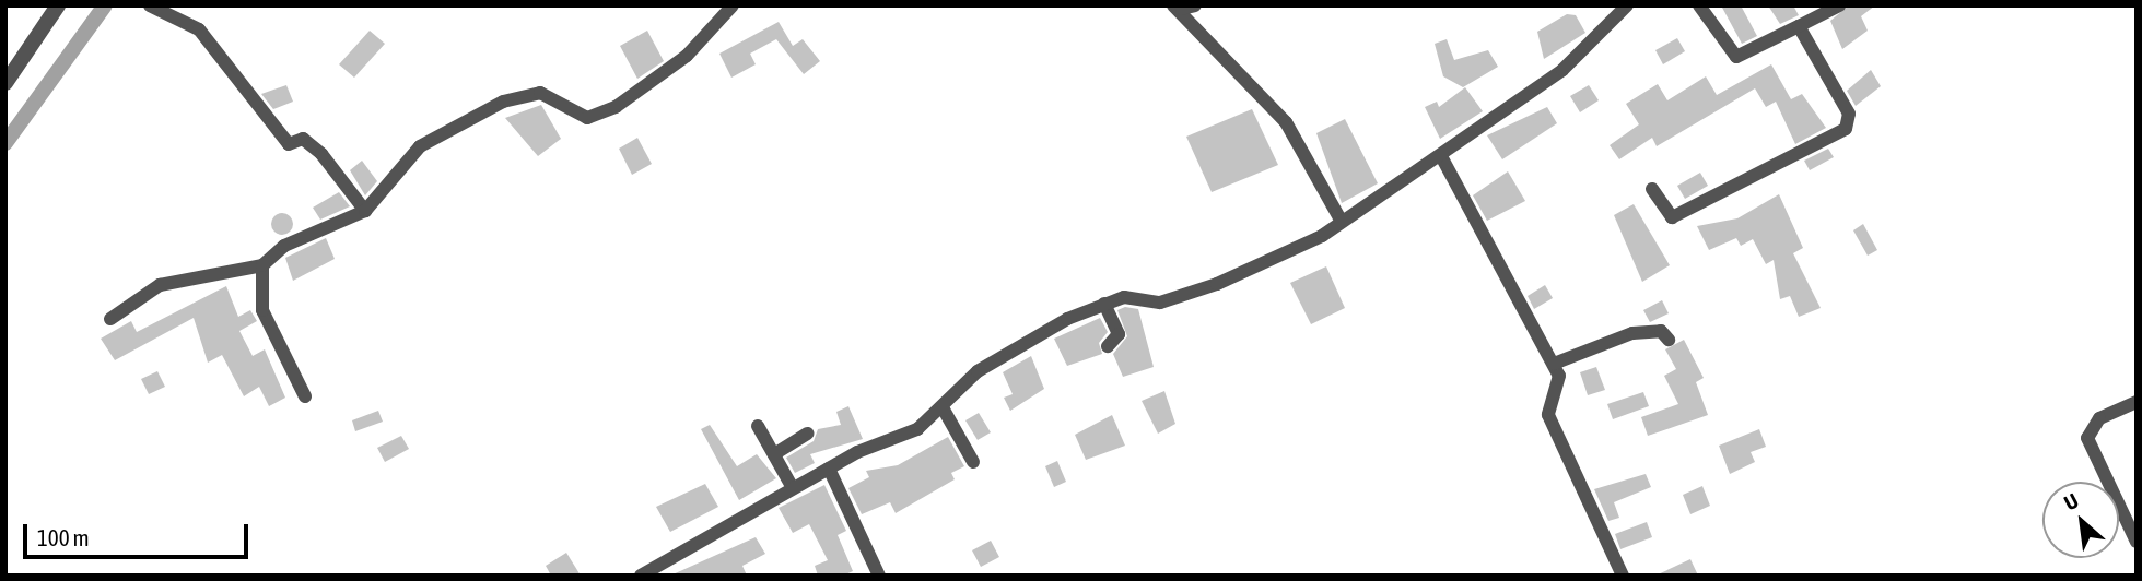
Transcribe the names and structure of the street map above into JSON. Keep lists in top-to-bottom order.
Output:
{
  "scale_bar": "100 m",
  "north": "top left"
}
